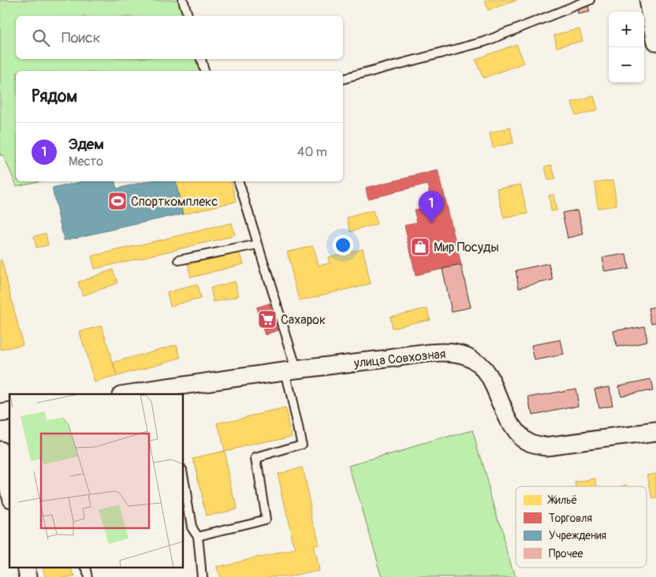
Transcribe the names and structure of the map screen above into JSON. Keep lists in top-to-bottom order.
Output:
{
  "streets": {
    "street": ["улица Совхозная"]
  },
  "places": {
    "sports": ["Спорткомплекс"],
    "shop": ["Мир Посуды"],
    "supermarket": ["Сахарок"]
  },
  "legend": [
    "Жильё",
    "Торговля",
    "Учреждения",
    "Прочее"
  ],
  "page": {
    "map_buttons": ["+", "−"],
    "search": "Поиск",
    "heading": "Рядом",
    "list": [
      {
        "mark": "1",
        "name": "Эдем",
        "note": "Место",
        "value": "40 m"
      }
    ],
    "pins": "1"
  }
}
